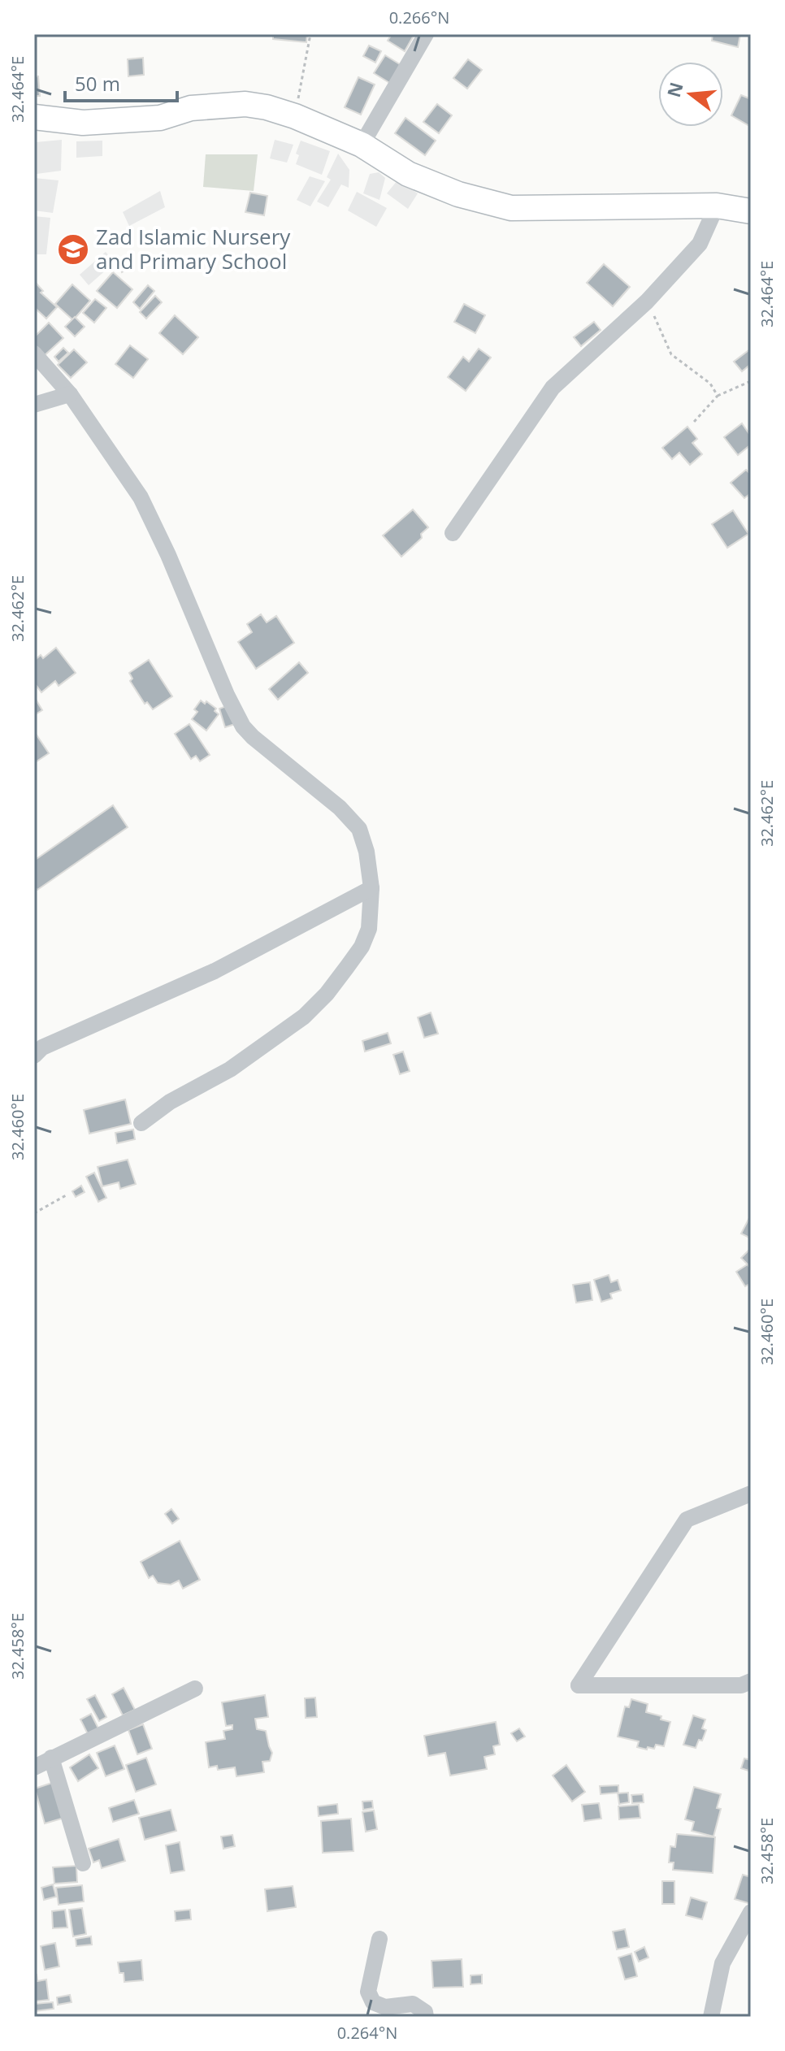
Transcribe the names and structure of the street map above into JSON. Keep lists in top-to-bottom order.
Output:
{
  "places": {
    "school or university": ["Zad Islamic Nursery and Primary School"]
  },
  "scale_bar": "50 m",
  "north": "left",
  "coordinates": [
    "0.266°N",
    "32.464°E",
    "32.462°E",
    "32.460°E",
    "32.458°E",
    "0.264°N"
  ]
}
